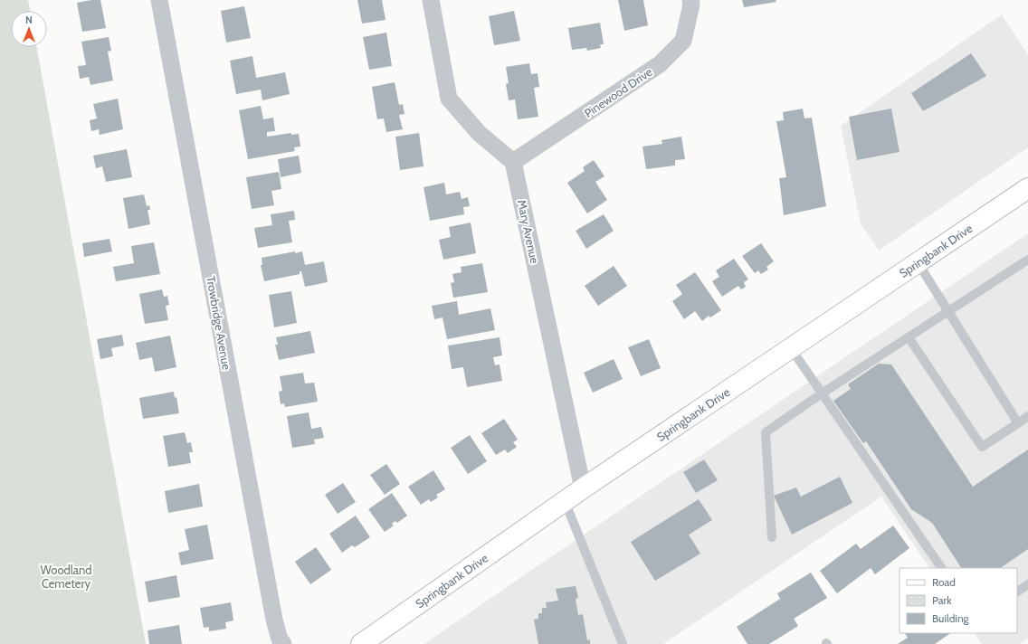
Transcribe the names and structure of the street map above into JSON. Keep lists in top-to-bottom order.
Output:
{
  "streets": {
    "main road": ["Springbank Drive"],
    "street": ["Pinewood Drive", "Mary Avenue", "Trowbridge Avenue"]
  },
  "crossings": [
    ["Pinewood Drive", "Mary Avenue"],
    ["Mary Avenue", "Springbank Drive"]
  ],
  "parks": ["Woodland Cemetery"],
  "legend": ["Road", "Park", "Building"],
  "north": "top"
}
